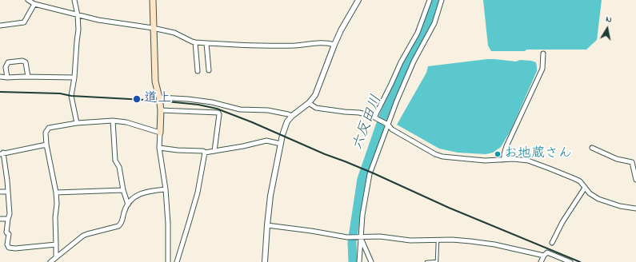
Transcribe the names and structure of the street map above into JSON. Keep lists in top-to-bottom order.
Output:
{
  "water": ["六反田川"],
  "places": ["道上", "お地蔵さん"],
  "north": "top"
}
